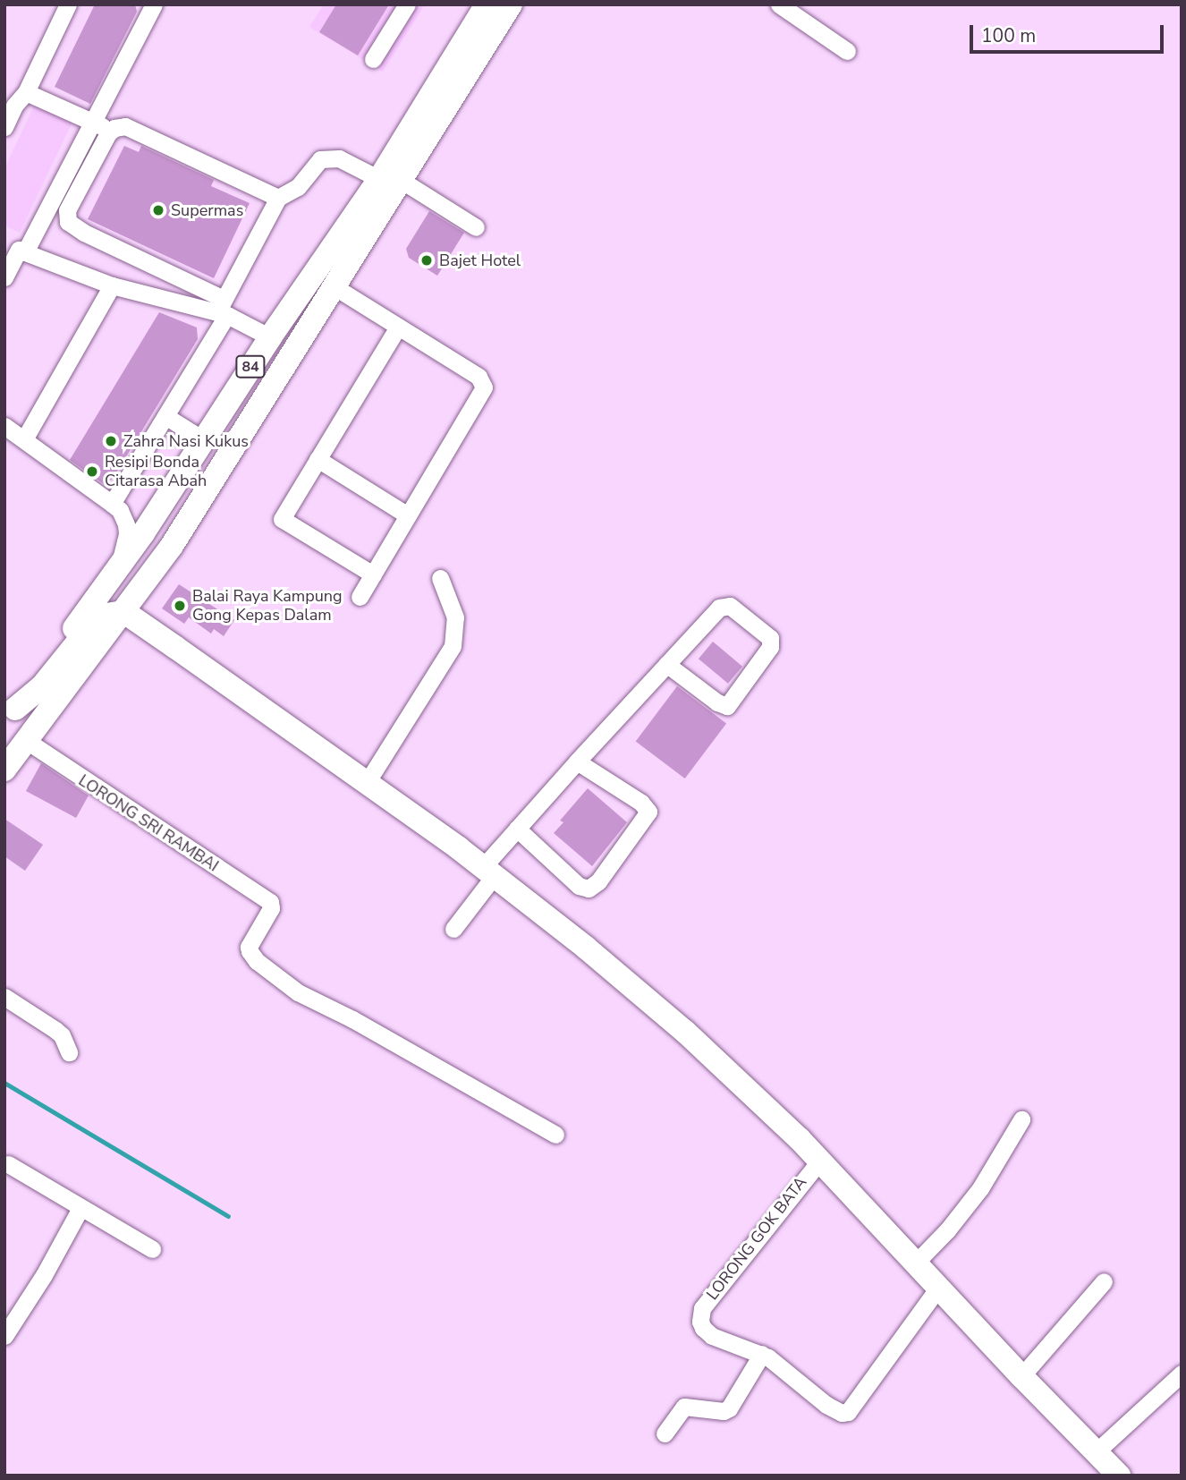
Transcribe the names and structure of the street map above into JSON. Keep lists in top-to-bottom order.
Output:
{
  "streets": {
    "main road": ["84"],
    "street": ["LORONG SRI RAMBAI", "LORONG GOK BATA"]
  },
  "crossings": [
    ["84", "LORONG SRI RAMBAI"]
  ],
  "places": [
    "Supermas",
    "Bajet Hotel",
    "Zahra Nasi Kukus",
    "Resipi Bonda Citarasa Abah",
    "Balai Raya Kampung Gong Kepas Dalam"
  ],
  "scale_bar": "100 m"
}
